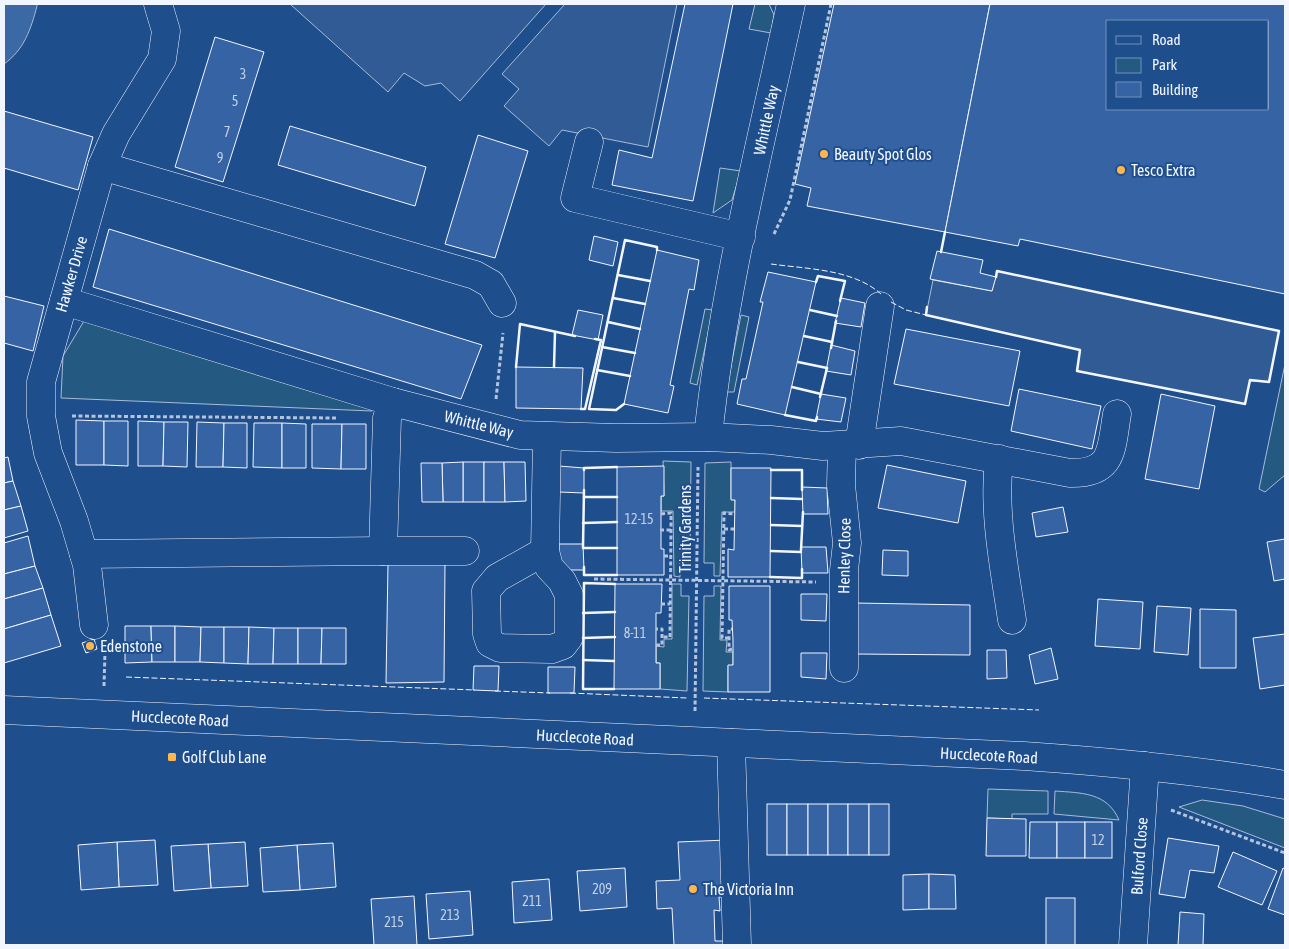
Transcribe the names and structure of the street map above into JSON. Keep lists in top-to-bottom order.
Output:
{
  "streets": {
    "street": [
      "Whittle Way",
      "Hawker Drive",
      "Henley Close",
      "Hucclecote Road",
      "Bulford Close"
    ],
    "path": ["Trinity Gardens"]
  },
  "crossings": [
    ["Whittle Way", "Hawker Drive"],
    ["Whittle Way", "Trinity Gardens"],
    ["Trinity Gardens", "Hucclecote Road"],
    ["Hucclecote Road", "Bulford Close"]
  ],
  "places": {
    "other": [
      "Beauty Spot Glos",
      "Tesco Extra",
      "Edenstone",
      "The Victoria Inn"
    ],
    "transit": ["Golf Club Lane"]
  },
  "house_numbers": [
    "3",
    "5",
    "7",
    "9",
    "12-15",
    "8-11",
    "12",
    "209",
    "211",
    "213",
    "215"
  ],
  "legend": ["Road", "Park", "Building"]
}
